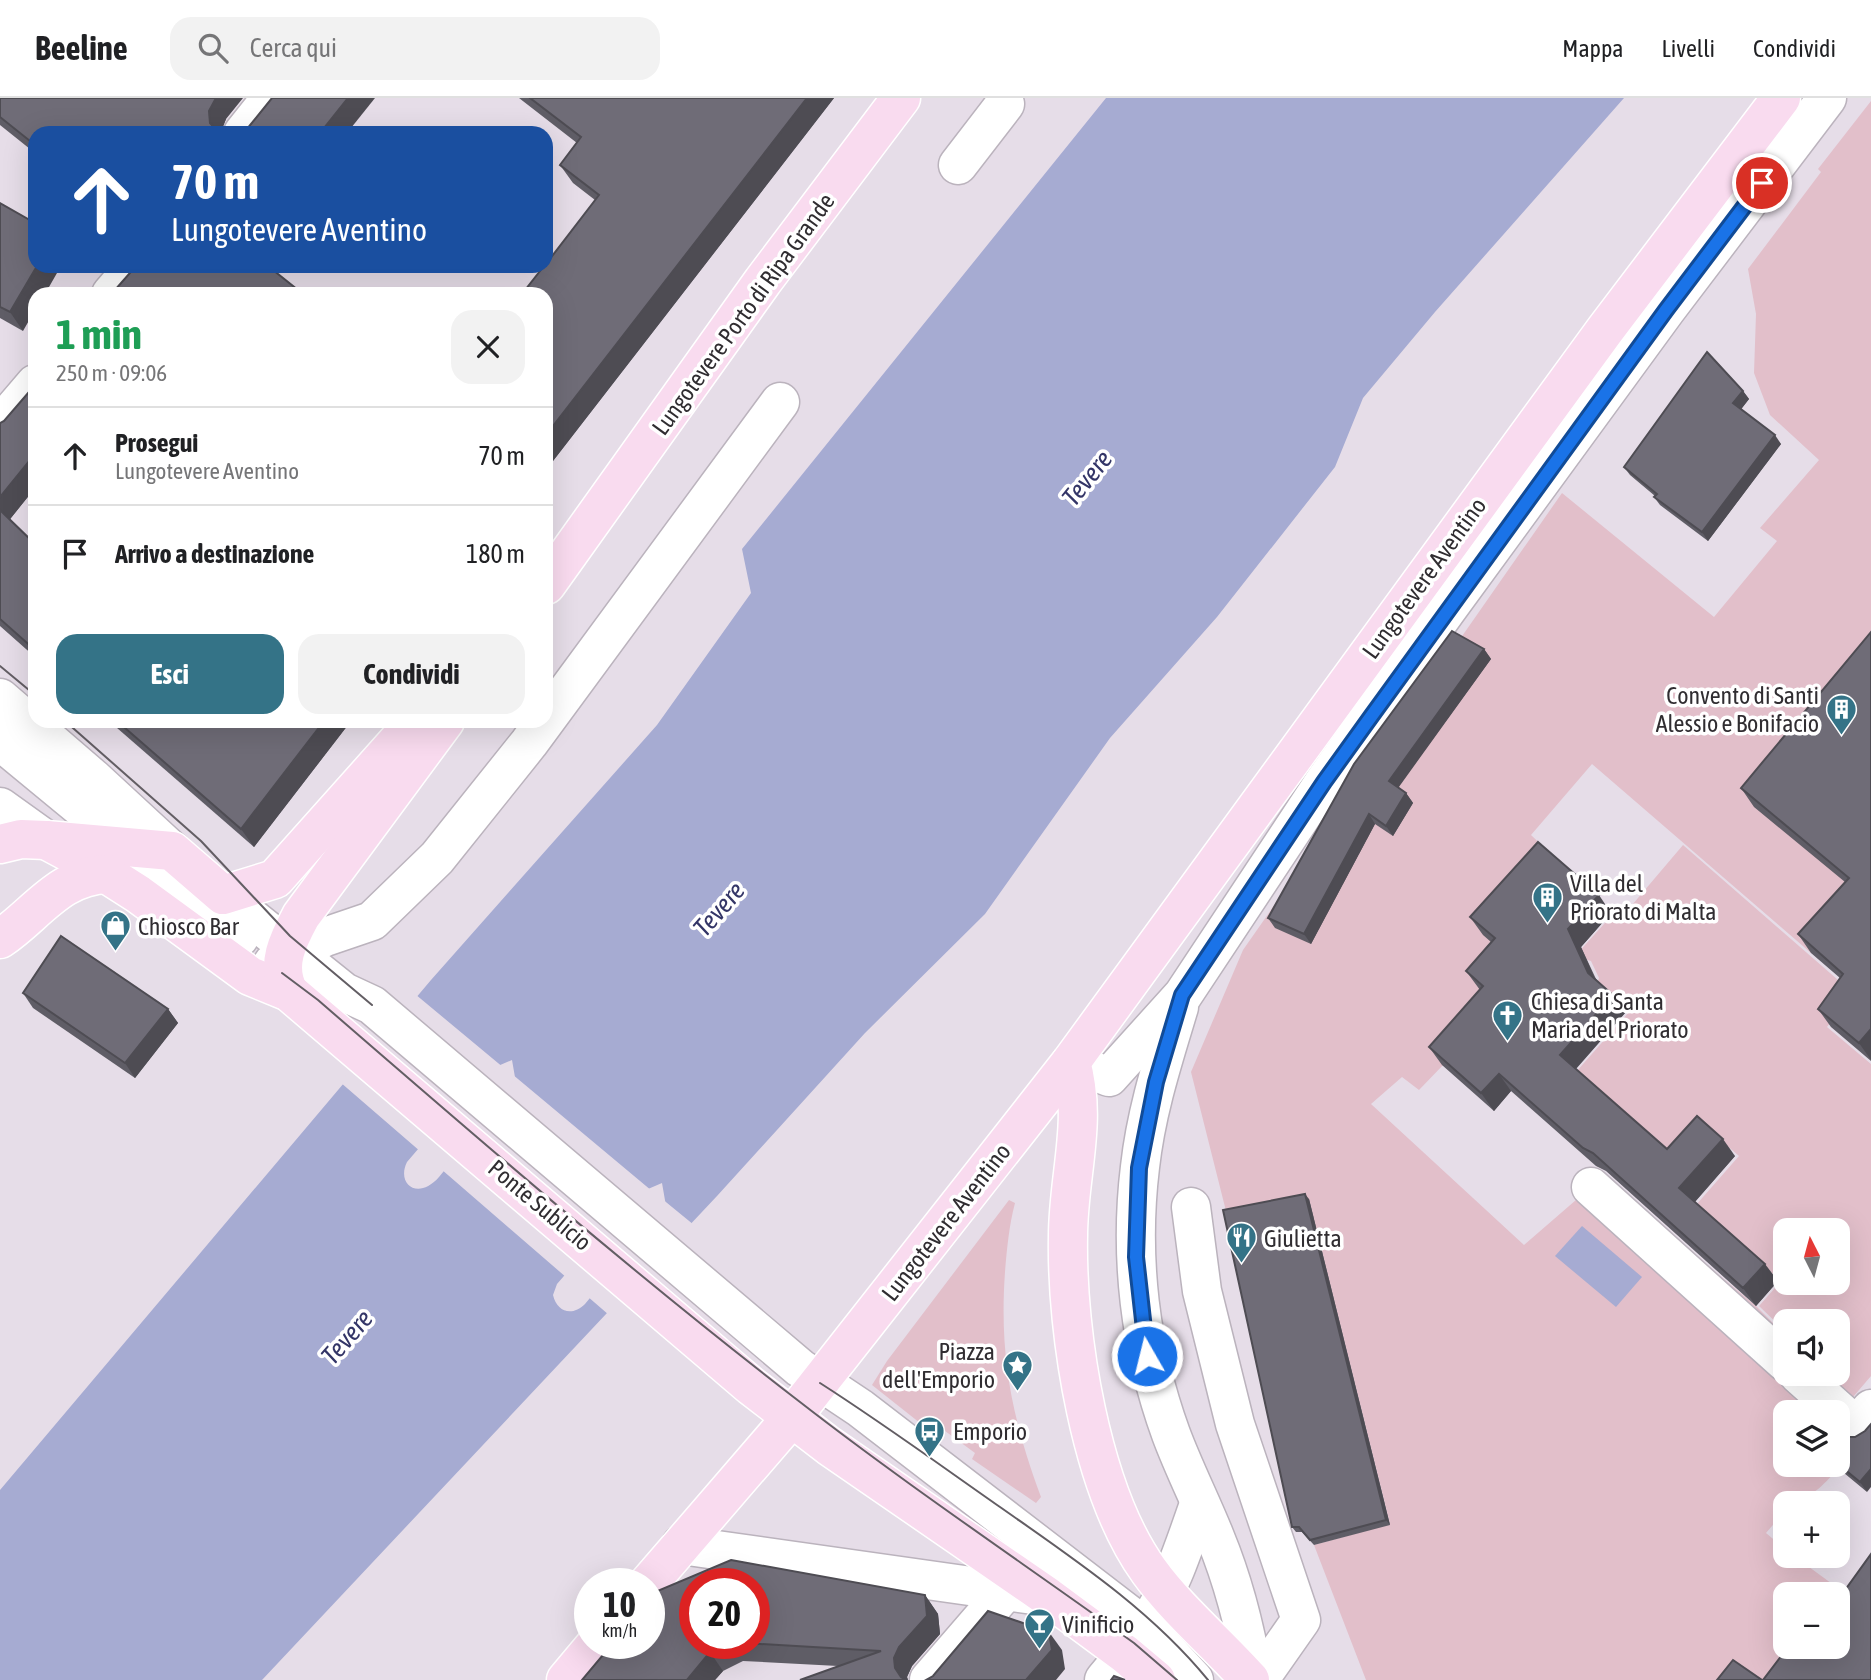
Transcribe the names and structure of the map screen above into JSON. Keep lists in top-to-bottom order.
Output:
{
  "streets": {
    "main road": ["Lungotevere Porto di Ripa Grande", "Lungotevere Aventino", "Ponte Sublicio"]
  },
  "water": ["Tevere"],
  "places": {
    "building": ["Convento di Santi Alessio e Bonifacio", "Villa del Priorato di Malta"],
    "shop": ["Chiosco Bar"],
    "church": ["Chiesa di Santa Maria del Priorato"],
    "restaurant": ["Giulietta"],
    "place": ["Piazza dell'Emporio"],
    "bus stop": ["Emporio"],
    "bar": ["Vinificio"]
  },
  "north": "top",
  "page": {
    "header": "Beeline",
    "search": "Cerca qui",
    "nav": ["Mappa", "Livelli", "Condividi"],
    "turn": ["70 m", "Lungotevere Aventino"],
    "heading": ["1 min", "250 m · 09:06"],
    "list": [
      {
        "name": "Prosegui",
        "note": "Lungotevere Aventino",
        "value": "70 m"
      },
      {
        "name": "Arrivo a destinazione",
        "value": "180 m"
      }
    ],
    "buttons": ["Esci", "Condividi"],
    "map_buttons": ["+", "−"],
    "speed": "10 km/h",
    "limit": "20"
  }
}
